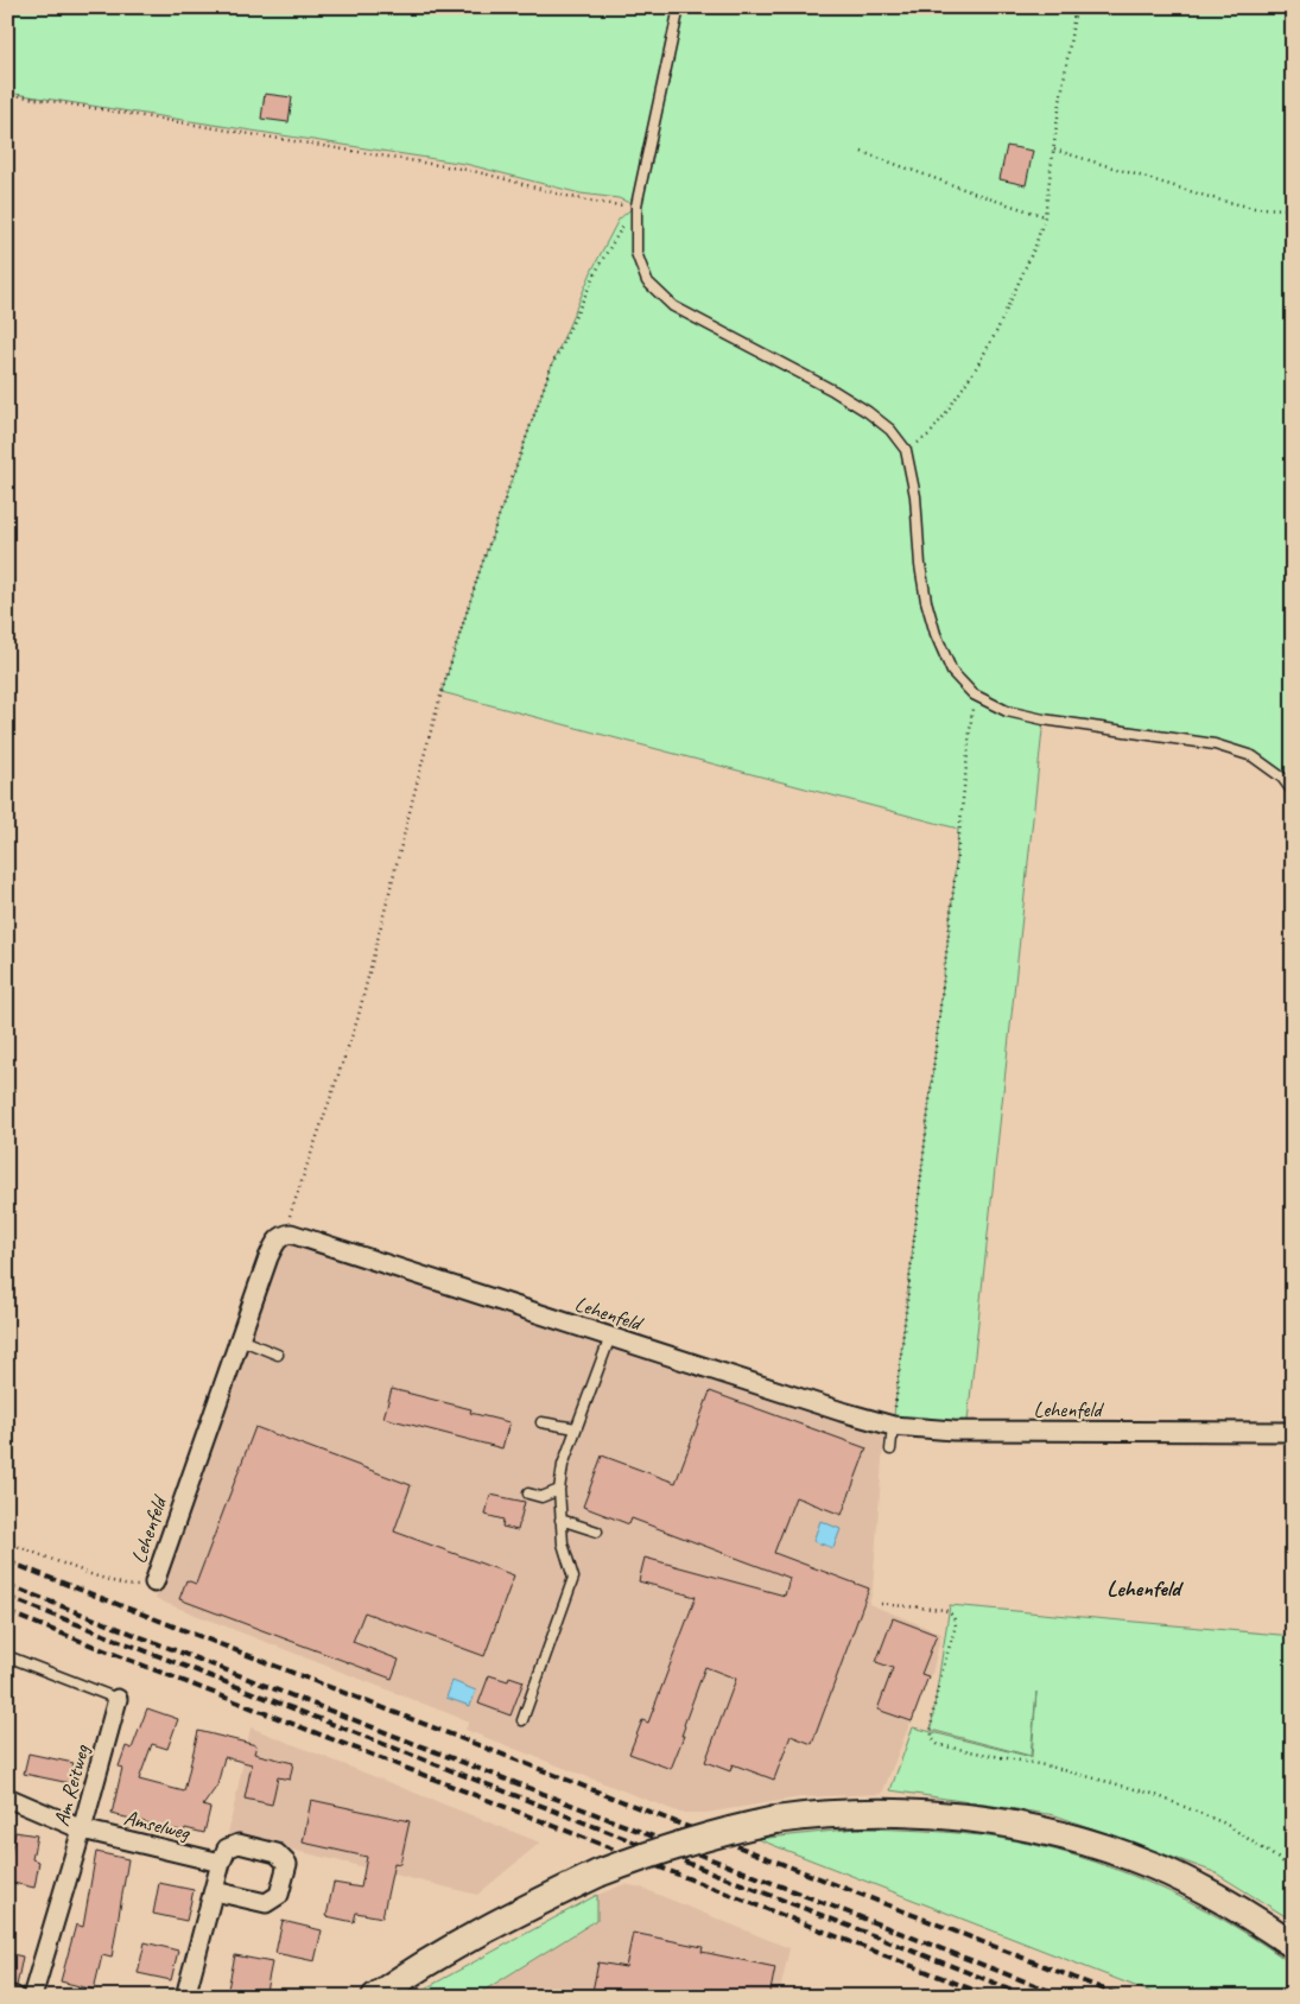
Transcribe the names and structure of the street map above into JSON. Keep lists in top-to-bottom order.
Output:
{
  "streets": {
    "street": ["Lehenfeld", "Am Reitweg", "Amselweg"]
  },
  "crossings": [
    ["Am Reitweg", "Amselweg"]
  ],
  "districts": ["Lehenfeld"]
}
